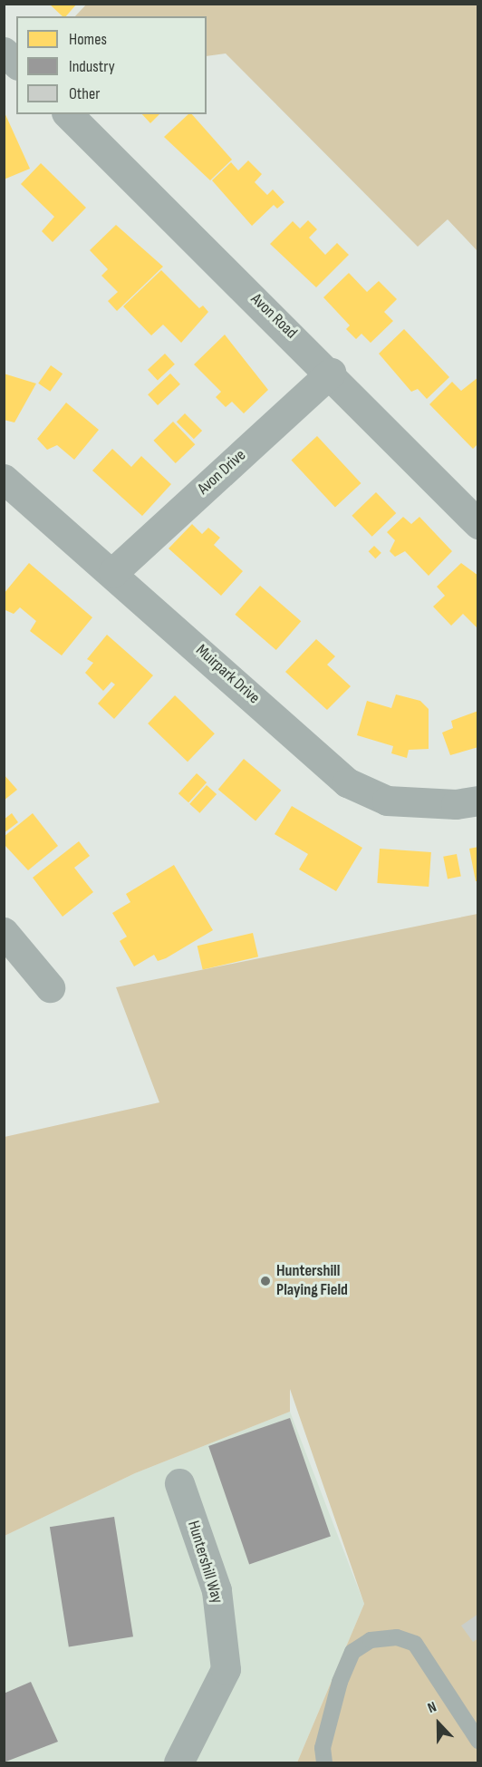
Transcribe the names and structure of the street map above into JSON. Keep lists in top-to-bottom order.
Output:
{
  "streets": {
    "street": [
      "Avon Road",
      "Avon Drive",
      "Muirpark Drive",
      "Huntershill Way"
    ]
  },
  "crossings": [
    ["Avon Road", "Avon Drive"],
    ["Avon Drive", "Muirpark Drive"]
  ],
  "places": ["Huntershill Playing Field"],
  "legend": ["Homes", "Industry", "Other"],
  "north": "top"
}
